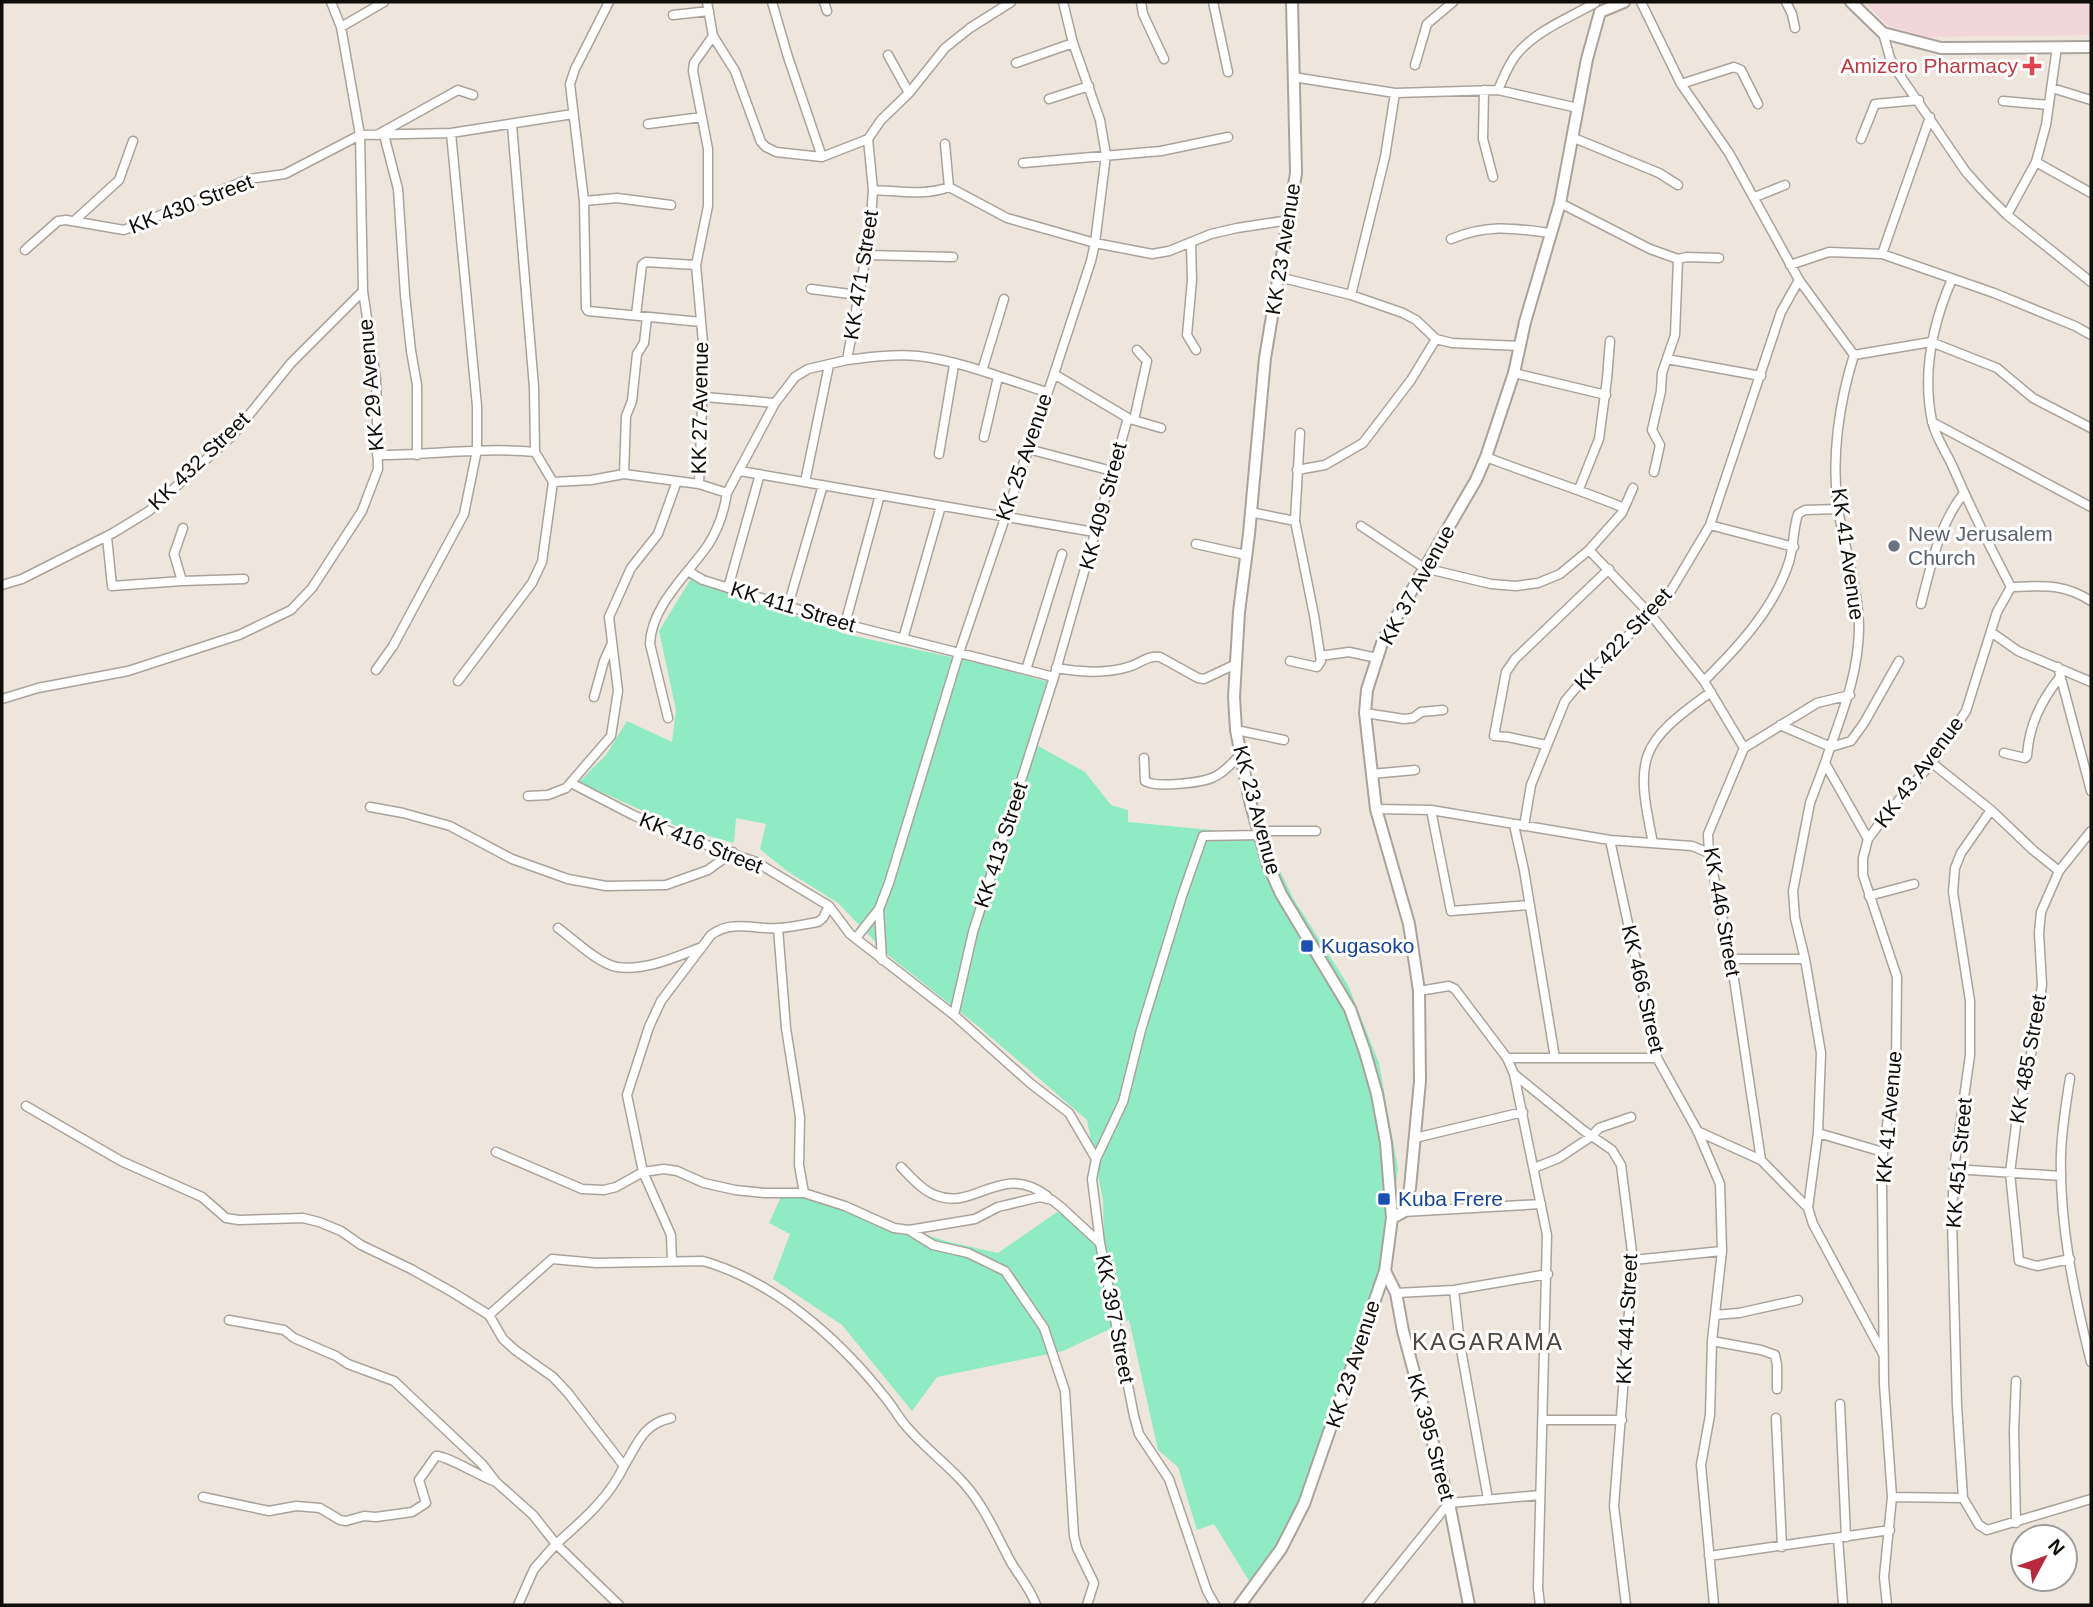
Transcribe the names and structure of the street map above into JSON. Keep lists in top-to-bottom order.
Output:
{
  "streets": {
    "main road": ["KK 23 Avenue", "KK 37 Avenue", "KK 395 Street"],
    "street": [
      "KK 430 Street",
      "KK 471 Street",
      "KK 29 Avenue",
      "KK 27 Avenue",
      "KK 25 Avenue",
      "KK 432 Street",
      "KK 409 Street",
      "KK 41 Avenue",
      "KK 411 Street",
      "KK 422 Street",
      "KK 43 Avenue",
      "KK 416 Street",
      "KK 413 Street",
      "KK 446 Street",
      "KK 466 Street",
      "KK 485 Street",
      "KK 451 Street",
      "KK 397 Street",
      "KK 441 Street"
    ]
  },
  "crossings": [
    ["KK 430 Street", "KK 29 Avenue"],
    ["KK 23 Avenue", "KK 395 Street"],
    ["KK 471 Street", "KK 411 Street"],
    ["KK 29 Avenue", "KK 432 Street"],
    ["KK 25 Avenue", "KK 409 Street"],
    ["KK 25 Avenue", "KK 411 Street"],
    ["KK 25 Avenue", "KK 416 Street"],
    ["KK 409 Street", "KK 411 Street"],
    ["KK 409 Street", "KK 413 Street"],
    ["KK 41 Avenue", "KK 43 Avenue"],
    ["KK 37 Avenue", "KK 441 Street"],
    ["KK 411 Street", "KK 413 Street"]
  ],
  "districts": ["KAGARAMA"],
  "places": {
    "health": ["Amizero Pharmacy"],
    "other": ["New Jerusalem Church"],
    "transit": ["Kugasoko", "Kuba Frere"]
  },
  "north": "top right"
}
